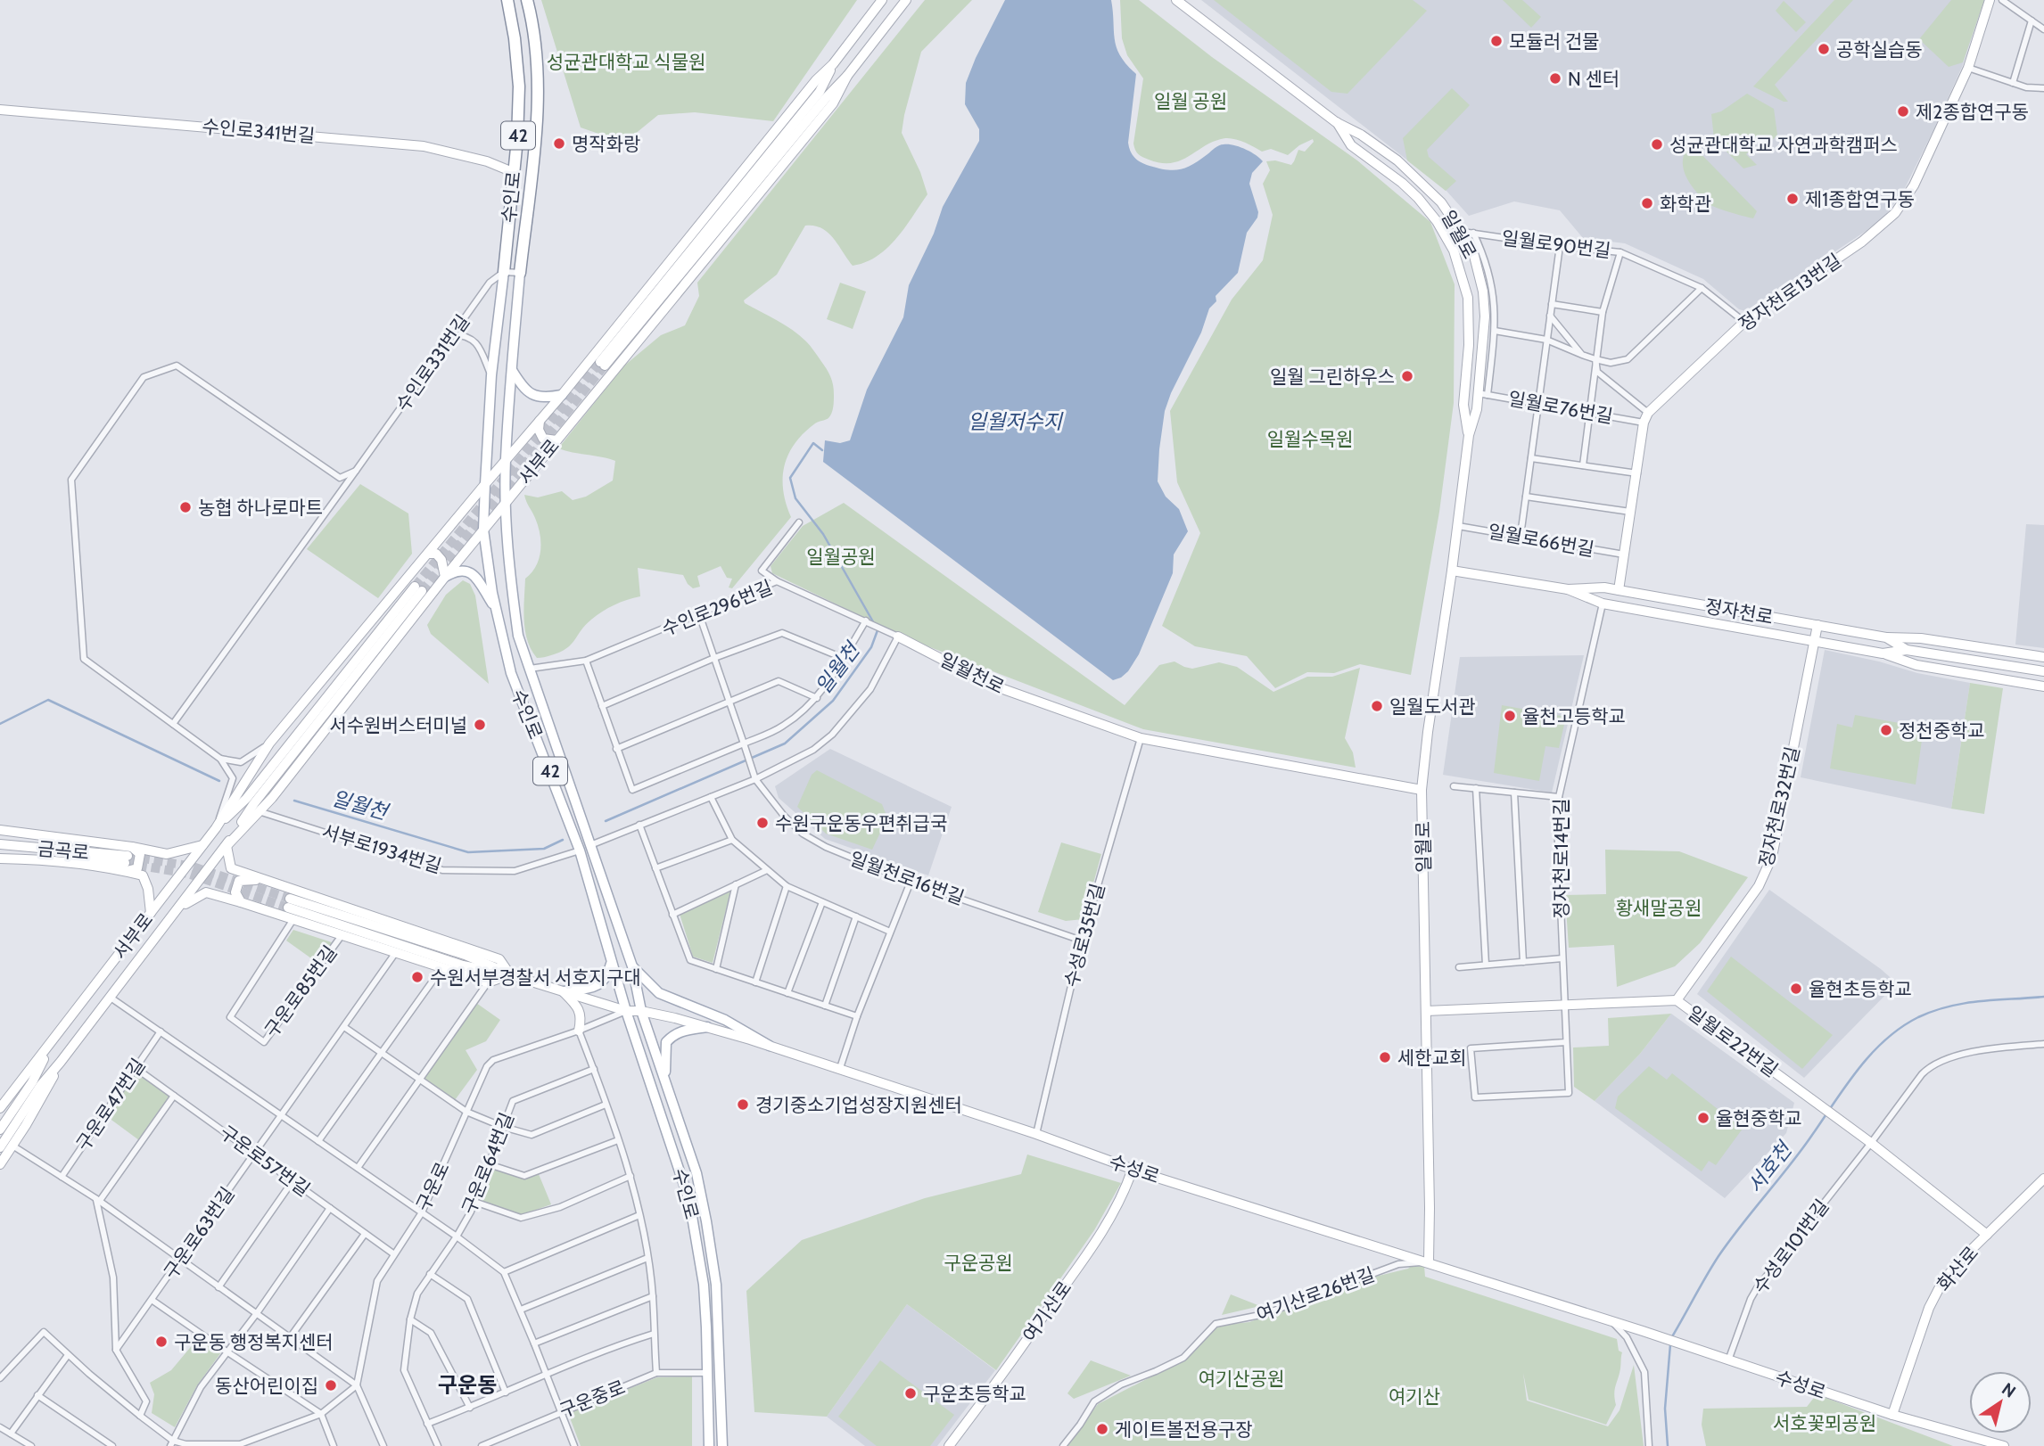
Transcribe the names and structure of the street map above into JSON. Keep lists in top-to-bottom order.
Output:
{
  "streets": {
    "highway": ["42", "수인로"],
    "street": [
      "수인로341번길",
      "일월로",
      "일월로90번길",
      "정자천로13번길",
      "수인로331번길",
      "일월로76번길",
      "서부로",
      "일월로66번길",
      "수인로296번길",
      "정자천로",
      "일월천로",
      "정자천로32번길",
      "서부로1934번길",
      "금곡로",
      "정자천로14번길",
      "일월천로16번길",
      "수성로35번길",
      "구운로85번길",
      "일월로22번길",
      "구운로47번길",
      "구운로57번길",
      "구운로64번길",
      "수성로",
      "구운로",
      "구운로63번길",
      "수성로101번길",
      "화산로",
      "여기산로26번길",
      "여기산로",
      "구운중로"
    ]
  },
  "crossings": [
    ["수인로341번길", "수인로"],
    ["수인로", "수인로331번길"],
    ["수인로", "서부로"],
    ["수인로", "수인로296번길"],
    ["수인로", "서부로1934번길"],
    ["수인로", "구운로85번길"],
    ["수인로", "수성로"],
    ["수인로", "구운로"],
    ["수인로", "구운중로"],
    ["일월로", "일월로90번길"],
    ["일월로", "일월로76번길"],
    ["일월로", "일월로66번길"],
    ["일월로", "정자천로"],
    ["일월로", "일월천로"],
    ["일월로", "일월로22번길"],
    ["일월로", "수성로"],
    ["일월로", "여기산로26번길"],
    ["일월로90번길", "정자천로13번길"],
    ["정자천로13번길", "일월로76번길"],
    ["정자천로13번길", "일월로66번길"],
    ["정자천로13번길", "정자천로"],
    ["서부로", "서부로1934번길"],
    ["수인로296번길", "일월천로"],
    ["수인로296번길", "일월천로16번길"],
    ["정자천로", "정자천로32번길"],
    ["정자천로", "정자천로14번길"],
    ["일월천로", "수성로35번길"],
    ["정자천로32번길", "일월로22번길"],
    ["정자천로14번길", "일월로22번길"],
    ["일월천로16번길", "수성로35번길"],
    ["수성로35번길", "수성로"],
    ["구운로85번길", "수성로"],
    ["구운로85번길", "구운로"],
    ["일월로22번길", "수성로101번길"],
    ["일월로22번길", "화산로"],
    ["구운로47번길", "구운로57번길"],
    ["구운로57번길", "구운로"],
    ["구운로57번길", "구운로63번길"],
    ["구운로64번길", "구운로"],
    ["구운로64번길", "구운중로"],
    ["수성로", "구운로"],
    ["수성로", "수성로101번길"],
    ["수성로", "화산로"],
    ["수성로", "여기산로26번길"],
    ["수성로", "여기산로"]
  ],
  "districts": ["구운동"],
  "water": ["일월저수지", "일월천", "서호천"],
  "parks": [
    "성균관대학교 식물원",
    "일월 공원",
    "일월수목원",
    "일월공원",
    "황새말공원",
    "구운공원",
    "여기산공원",
    "여기산",
    "서호꽃뫼공원"
  ],
  "places": [
    "모듈러 건물",
    "공학실습동",
    "N 센터",
    "제2종합연구동",
    "명작화랑",
    "성균관대학교 자연과학캠퍼스",
    "제1종합연구동",
    "화학관",
    "일월 그린하우스",
    "농협 하나로마트",
    "일월도서관",
    "율천고등학교",
    "서수원버스터미널",
    "정천중학교",
    "수원구운동우편취급국",
    "수원서부경찰서 서호지구대",
    "율현초등학교",
    "세한교회",
    "경기중소기업성장지원센터",
    "율현중학교",
    "구운동 행정복지센터",
    "동산어린이집",
    "구운초등학교",
    "게이트볼전용구장"
  ],
  "north": "top right"
}
